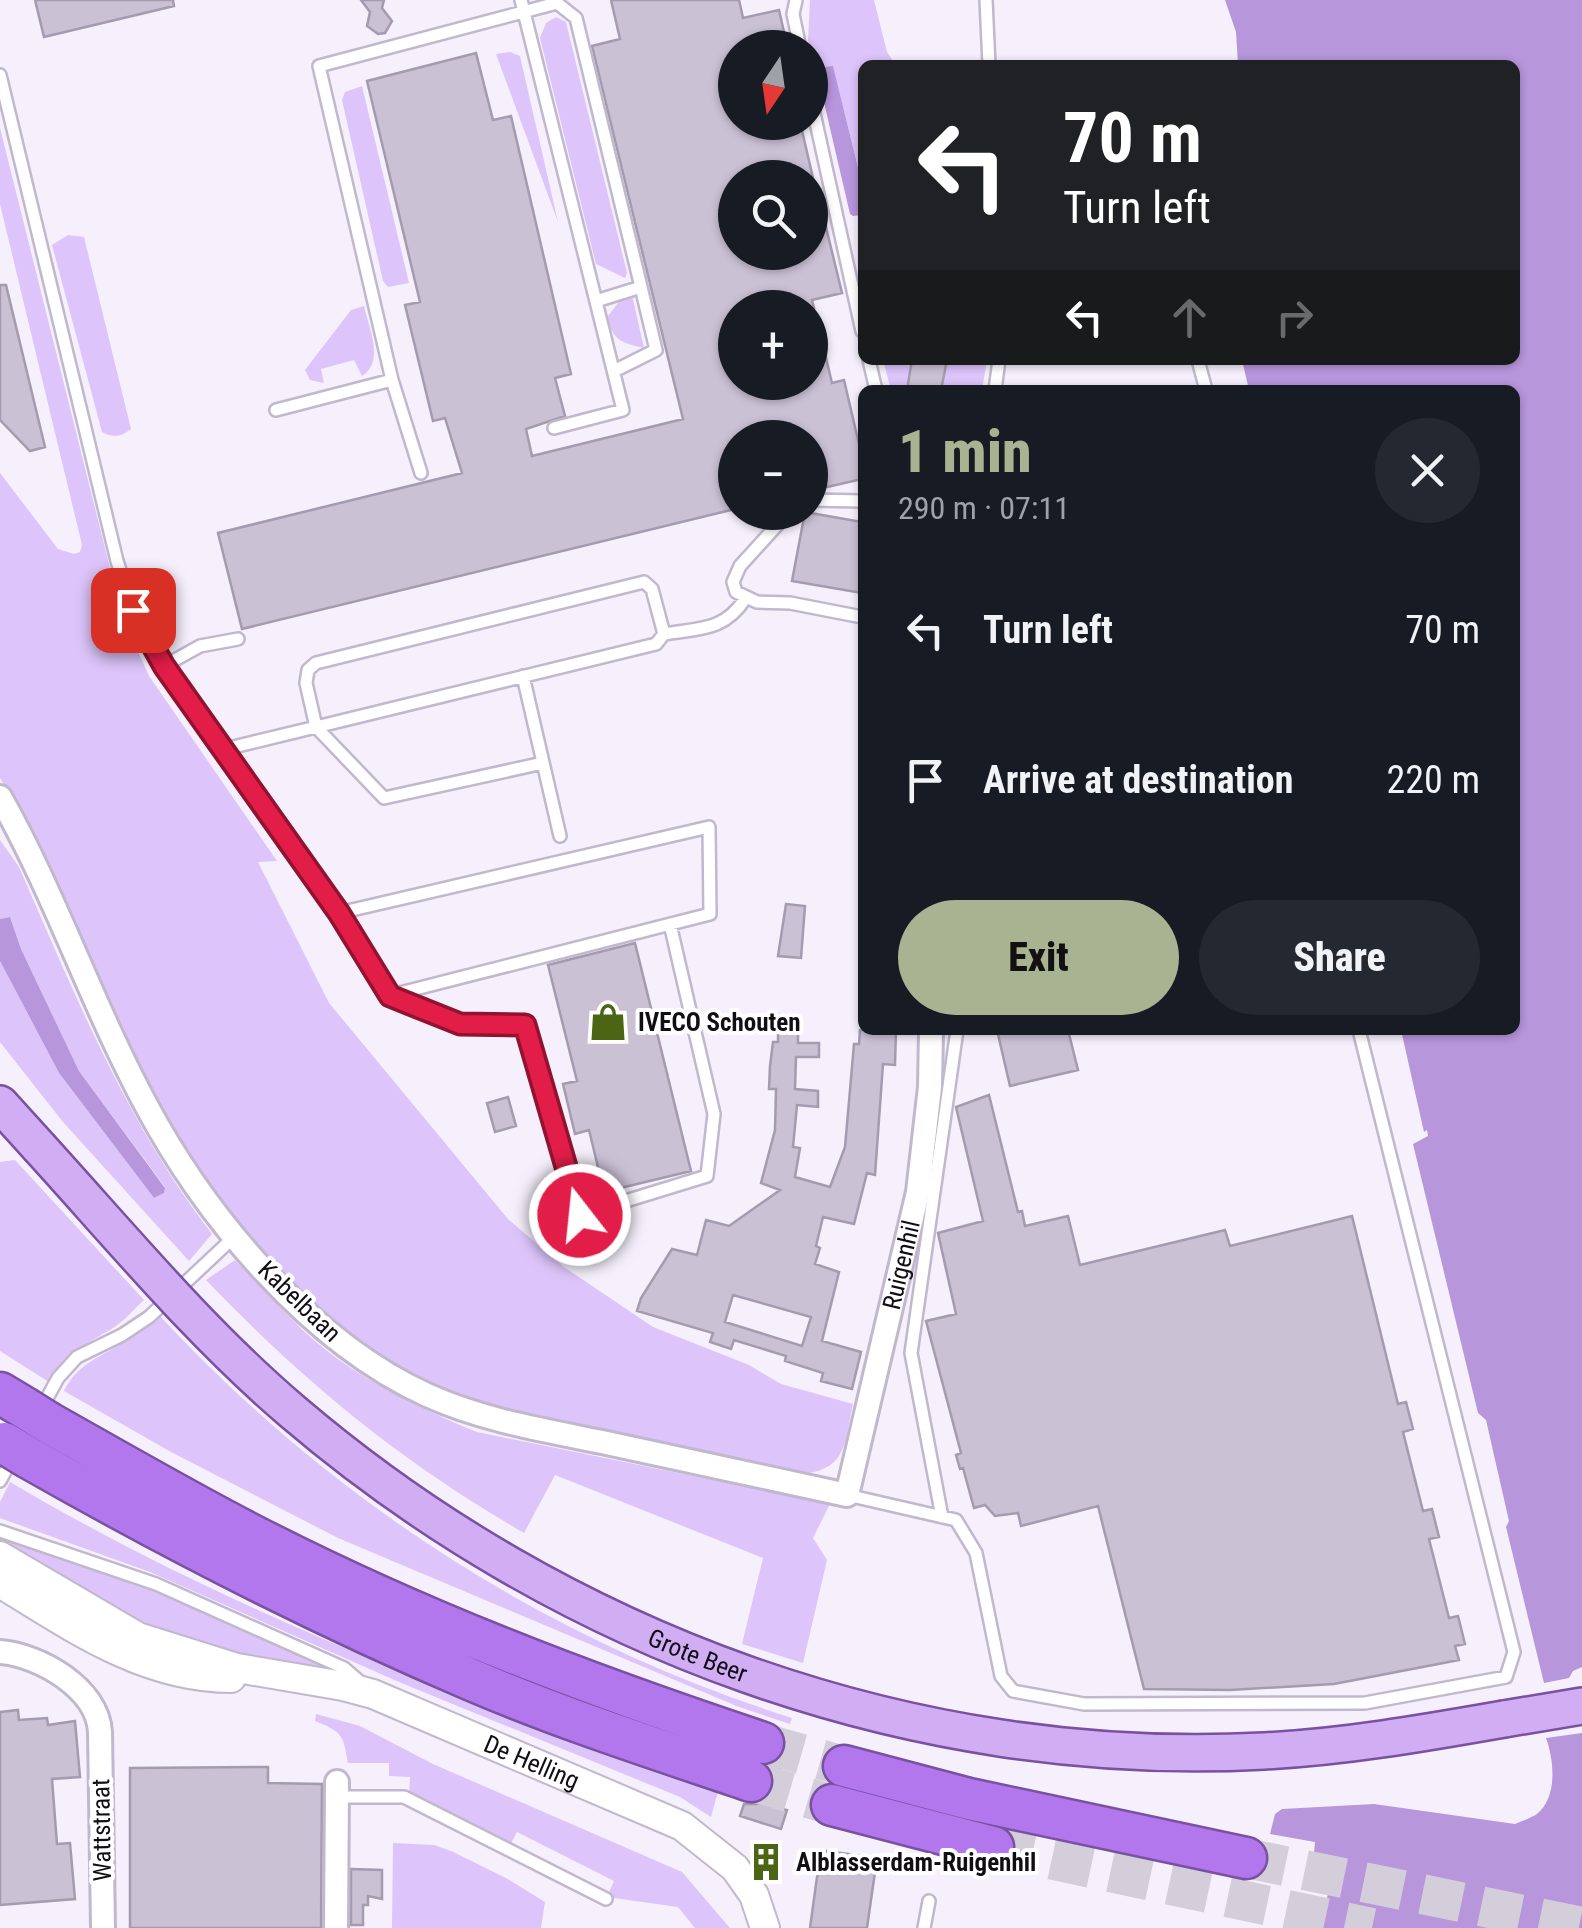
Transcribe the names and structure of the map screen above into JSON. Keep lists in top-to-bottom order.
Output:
{
  "streets": {
    "main road": ["Grote Beer"],
    "street": [
      "Ruigenhil",
      "Kabelbaan",
      "De Helling",
      "Wattstraat"
    ]
  },
  "crossings": [
    ["Ruigenhil", "Kabelbaan"]
  ],
  "places": {
    "shop": ["IVECO Schouten"],
    "building": ["Alblasserdam-Ruigenhil"]
  },
  "north": "bottom",
  "page": {
    "map_buttons": ["+", "−"],
    "turn": ["70 m", "Turn left"],
    "heading": ["1 min", "290 m · 07:11"],
    "list": [
      {
        "name": "Turn left",
        "value": "70 m"
      },
      {
        "name": "Arrive at destination",
        "value": "220 m"
      }
    ],
    "buttons": ["Exit", "Share"]
  }
}
